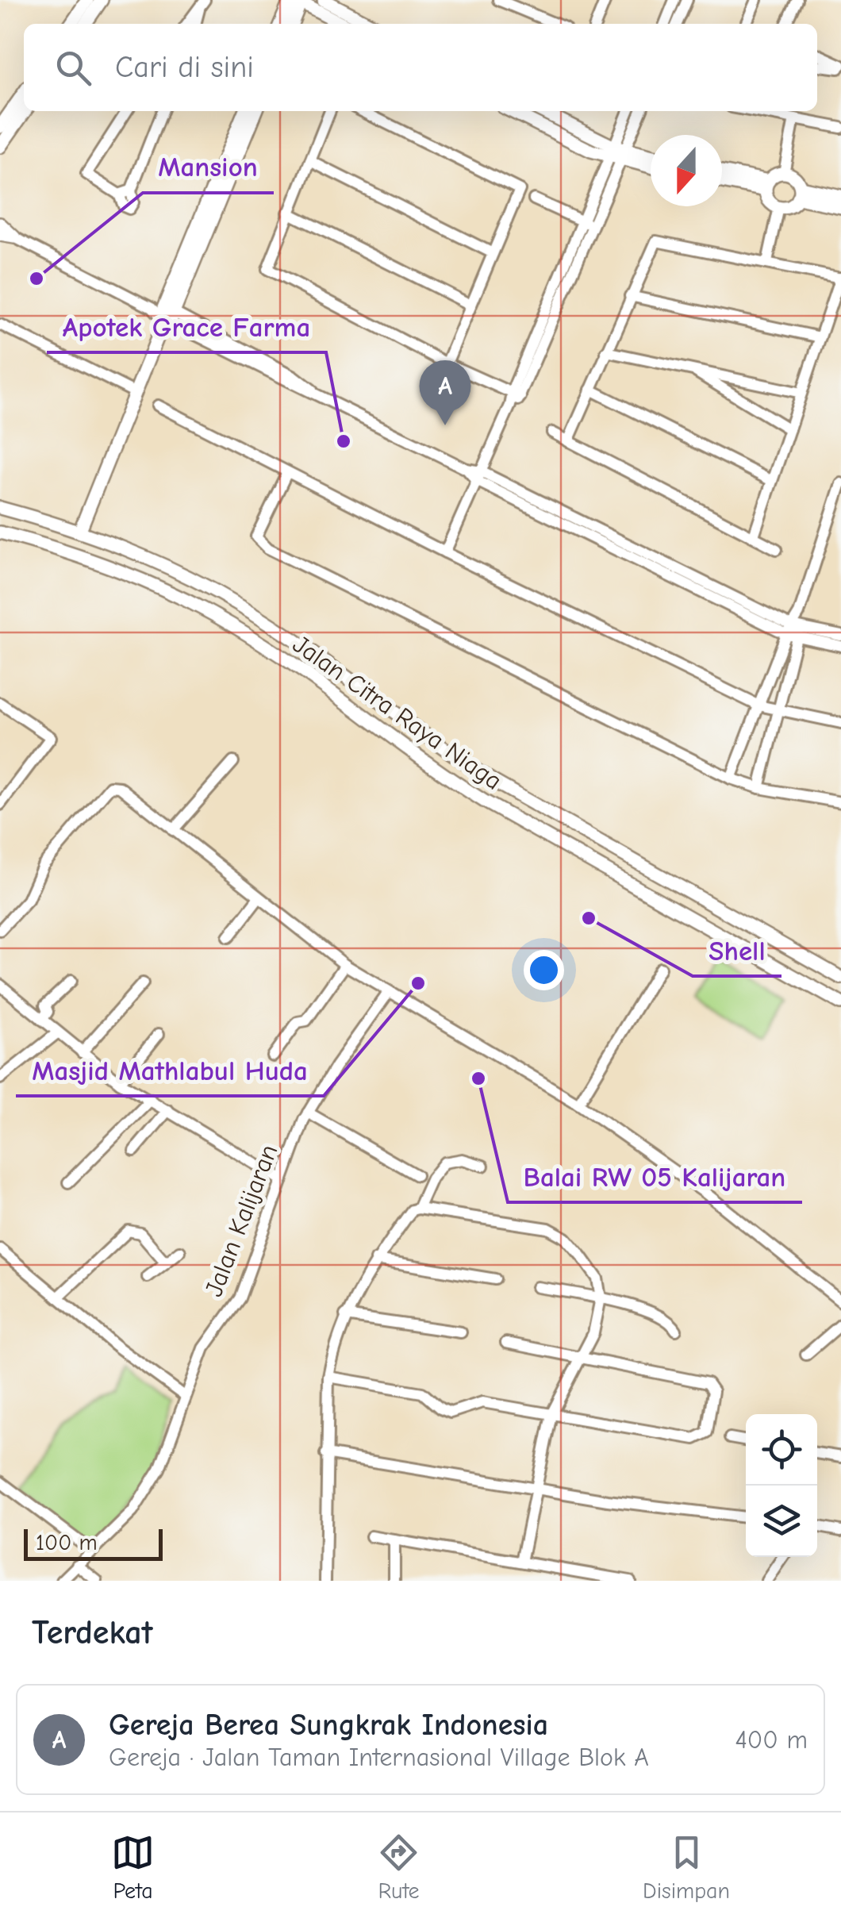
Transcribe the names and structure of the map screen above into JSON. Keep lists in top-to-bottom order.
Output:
{
  "streets": {
    "street": ["Jalan Citra Raya Niaga", "Jalan Kalijaran"]
  },
  "places": [
    "Mansion",
    "Apotek Grace Farma",
    "Shell",
    "Masjid Mathlabul Huda",
    "Balai RW 05 Kalijaran"
  ],
  "scale_bar": "100 m",
  "north": "bottom",
  "page": {
    "search": "Cari di sini",
    "pins": "A",
    "scale": "100 m",
    "heading": "Terdekat",
    "list": [
      {
        "mark": "A",
        "name": "Gereja Berea Sungkrak Indonesia",
        "note": "Gereja · Jalan Taman Internasional Village Blok A",
        "value": "400 m"
      }
    ],
    "nav": ["Peta", "Rute", "Disimpan"]
  }
}
